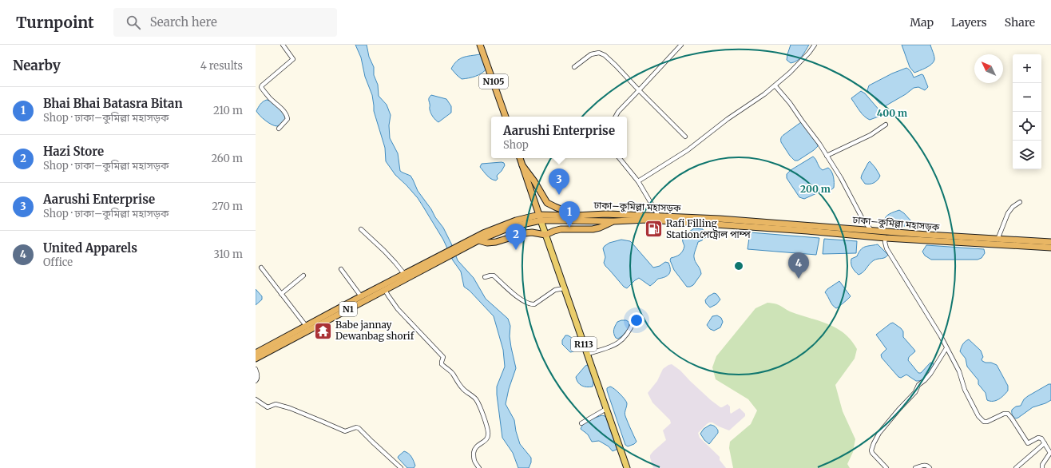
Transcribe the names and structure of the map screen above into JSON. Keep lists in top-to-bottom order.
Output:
{
  "streets": {
    "highway": ["N105", "ঢাকা–কুমিল্লা মহাসড়ক", "N1"],
    "main road": ["R113"]
  },
  "crossings": [
    ["ঢাকা–কুমিল্লা মহাসড়ক", "R113"]
  ],
  "places": {
    "fuel station": ["Rafi Filling Stationপেট্রোল পাম্প"],
    "temple": ["Babe jannay Dewanbag shorif"]
  },
  "north": "top left",
  "page": {
    "header": "Turnpoint",
    "search": "Search here",
    "nav": ["Map", "Layers", "Share"],
    "heading": ["Nearby", "4 results"],
    "map_buttons": ["+", "−"],
    "list": [
      {
        "mark": "1",
        "name": "Bhai Bhai Batasra Bitan",
        "note": "Shop · ঢাকা–কুমিল্লা মহাসড়ক",
        "value": "210 m"
      },
      {
        "mark": "2",
        "name": "Hazi Store",
        "note": "Shop · ঢাকা–কুমিল্লা মহাসড়ক",
        "value": "260 m"
      },
      {
        "mark": "3",
        "name": "Aarushi Enterprise",
        "note": "Shop · ঢাকা–কুমিল্লা মহাসড়ক",
        "value": "270 m"
      },
      {
        "mark": "4",
        "name": "United Apparels",
        "note": "Office",
        "value": "310 m"
      }
    ],
    "popup": ["Aarushi Enterprise", "Shop"],
    "pins": [
      "3",
      "1",
      "2",
      "4"
    ]
  },
  "rings": ["400 m", "200 m"]
}
